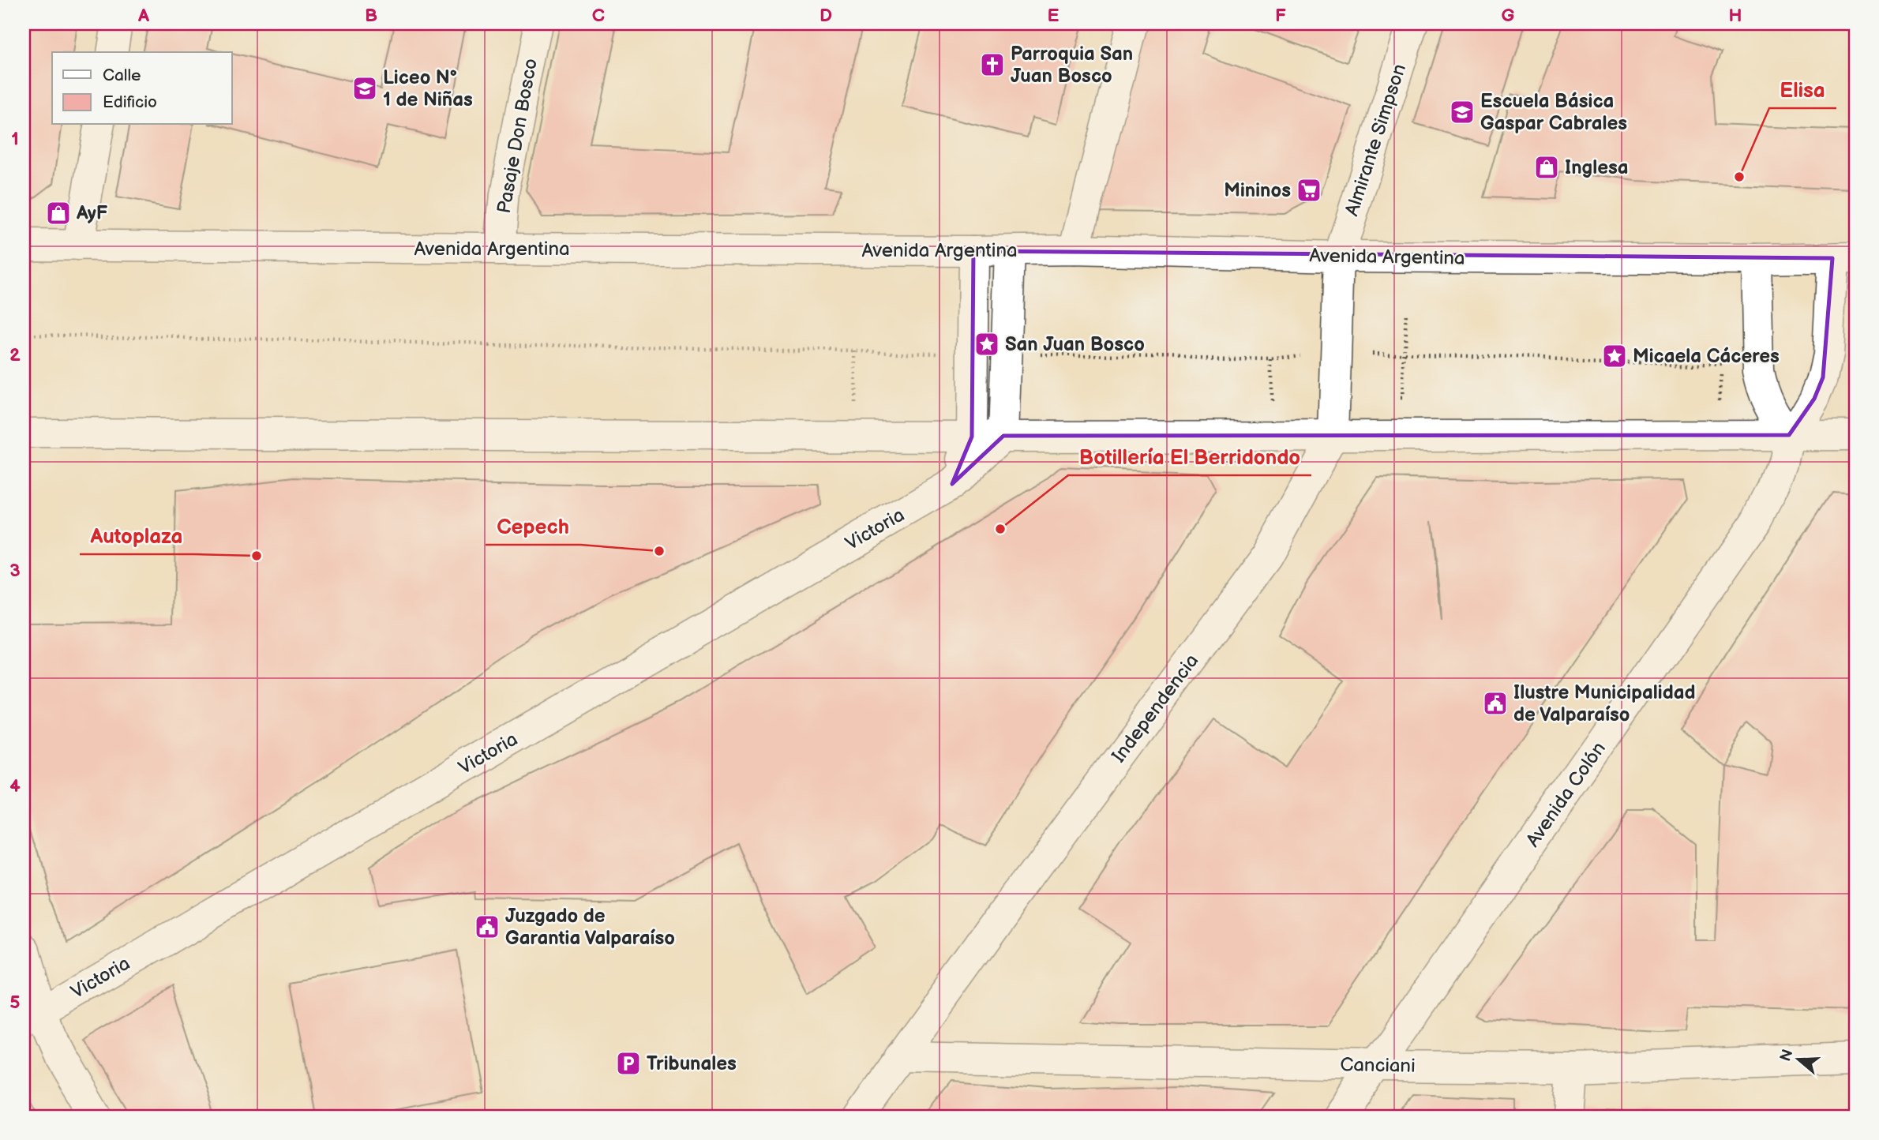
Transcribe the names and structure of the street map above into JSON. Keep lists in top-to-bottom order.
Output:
{
  "streets": {
    "main road": [
      "Pasaje Don Bosco",
      "Almirante Simpson",
      "Avenida Argentina",
      "Victoria",
      "Independencia",
      "Avenida Colón",
      "Canciani"
    ]
  },
  "crossings": [
    ["Pasaje Don Bosco", "Avenida Argentina"],
    ["Almirante Simpson", "Avenida Argentina"],
    ["Almirante Simpson", "Independencia"],
    ["Avenida Argentina", "Independencia"],
    ["Avenida Argentina", "Avenida Colón"],
    ["Independencia", "Canciani"],
    ["Avenida Colón", "Canciani"]
  ],
  "places": {
    "church": ["Parroquia San Juan Bosco"],
    "school or university": ["Liceo N° 1 de Niñas", "Escuela Básica Gaspar Cabrales"],
    "shop": ["Inglesa", "AyF"],
    "other": [
      "Elisa",
      "Botillería El Berridondo",
      "Cepech",
      "Autoplaza"
    ],
    "supermarket": ["Mininos"],
    "place": ["San Juan Bosco", "Micaela Cáceres"],
    "public building": ["Ilustre Municipalidad de Valparaíso", "Juzgado de Garantia Valparaíso"],
    "parking": ["Tribunales"]
  },
  "legend": ["Calle", "Edificio"],
  "north": "left",
  "grid": {
    "columns": [
      "A",
      "B",
      "C",
      "D",
      "E",
      "F",
      "G",
      "H"
    ],
    "rows": [
      "1",
      "2",
      "3",
      "4",
      "5"
    ]
  }
}
